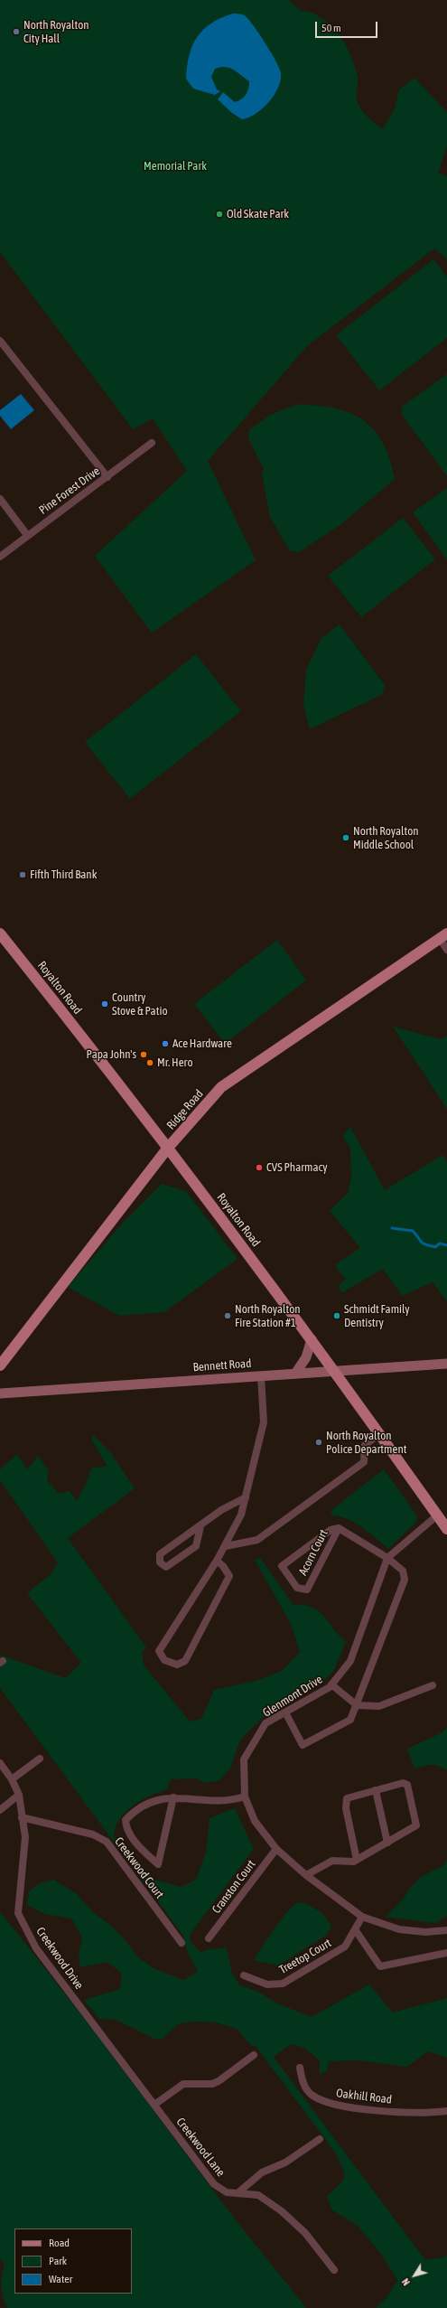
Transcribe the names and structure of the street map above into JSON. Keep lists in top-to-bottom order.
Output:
{
  "streets": {
    "main road": ["Royalton Road", "Ridge Road"],
    "street": [
      "Pine Forest Drive",
      "Bennett Road",
      "Acorn Court",
      "Glenmont Drive",
      "Creekwood Court",
      "Cranston Court",
      "Treetop Court",
      "Creekwood Drive",
      "Oakhill Road",
      "Creekwood Lane"
    ]
  },
  "crossings": [
    ["Royalton Road", "Ridge Road"],
    ["Royalton Road", "Bennett Road"],
    ["Royalton Road", "Glenmont Drive"],
    ["Acorn Court", "Glenmont Drive"],
    ["Glenmont Drive", "Cranston Court"],
    ["Glenmont Drive", "Treetop Court"],
    ["Creekwood Court", "Creekwood Drive"],
    ["Creekwood Drive", "Creekwood Lane"]
  ],
  "parks": ["Memorial Park"],
  "places": [
    "North Royalton City Hall",
    "Old Skate Park",
    "North Royalton Middle School",
    "Fifth Third Bank",
    "Country Stove & Patio",
    "Ace Hardware",
    "Papa John's",
    "Mr. Hero",
    "CVS Pharmacy",
    "North Royalton Fire Station #1",
    "Schmidt Family Dentistry",
    "North Royalton Police Department"
  ],
  "legend": ["Road", "Park", "Water"],
  "scale_bar": "50 m",
  "north": "bottom left"
}
